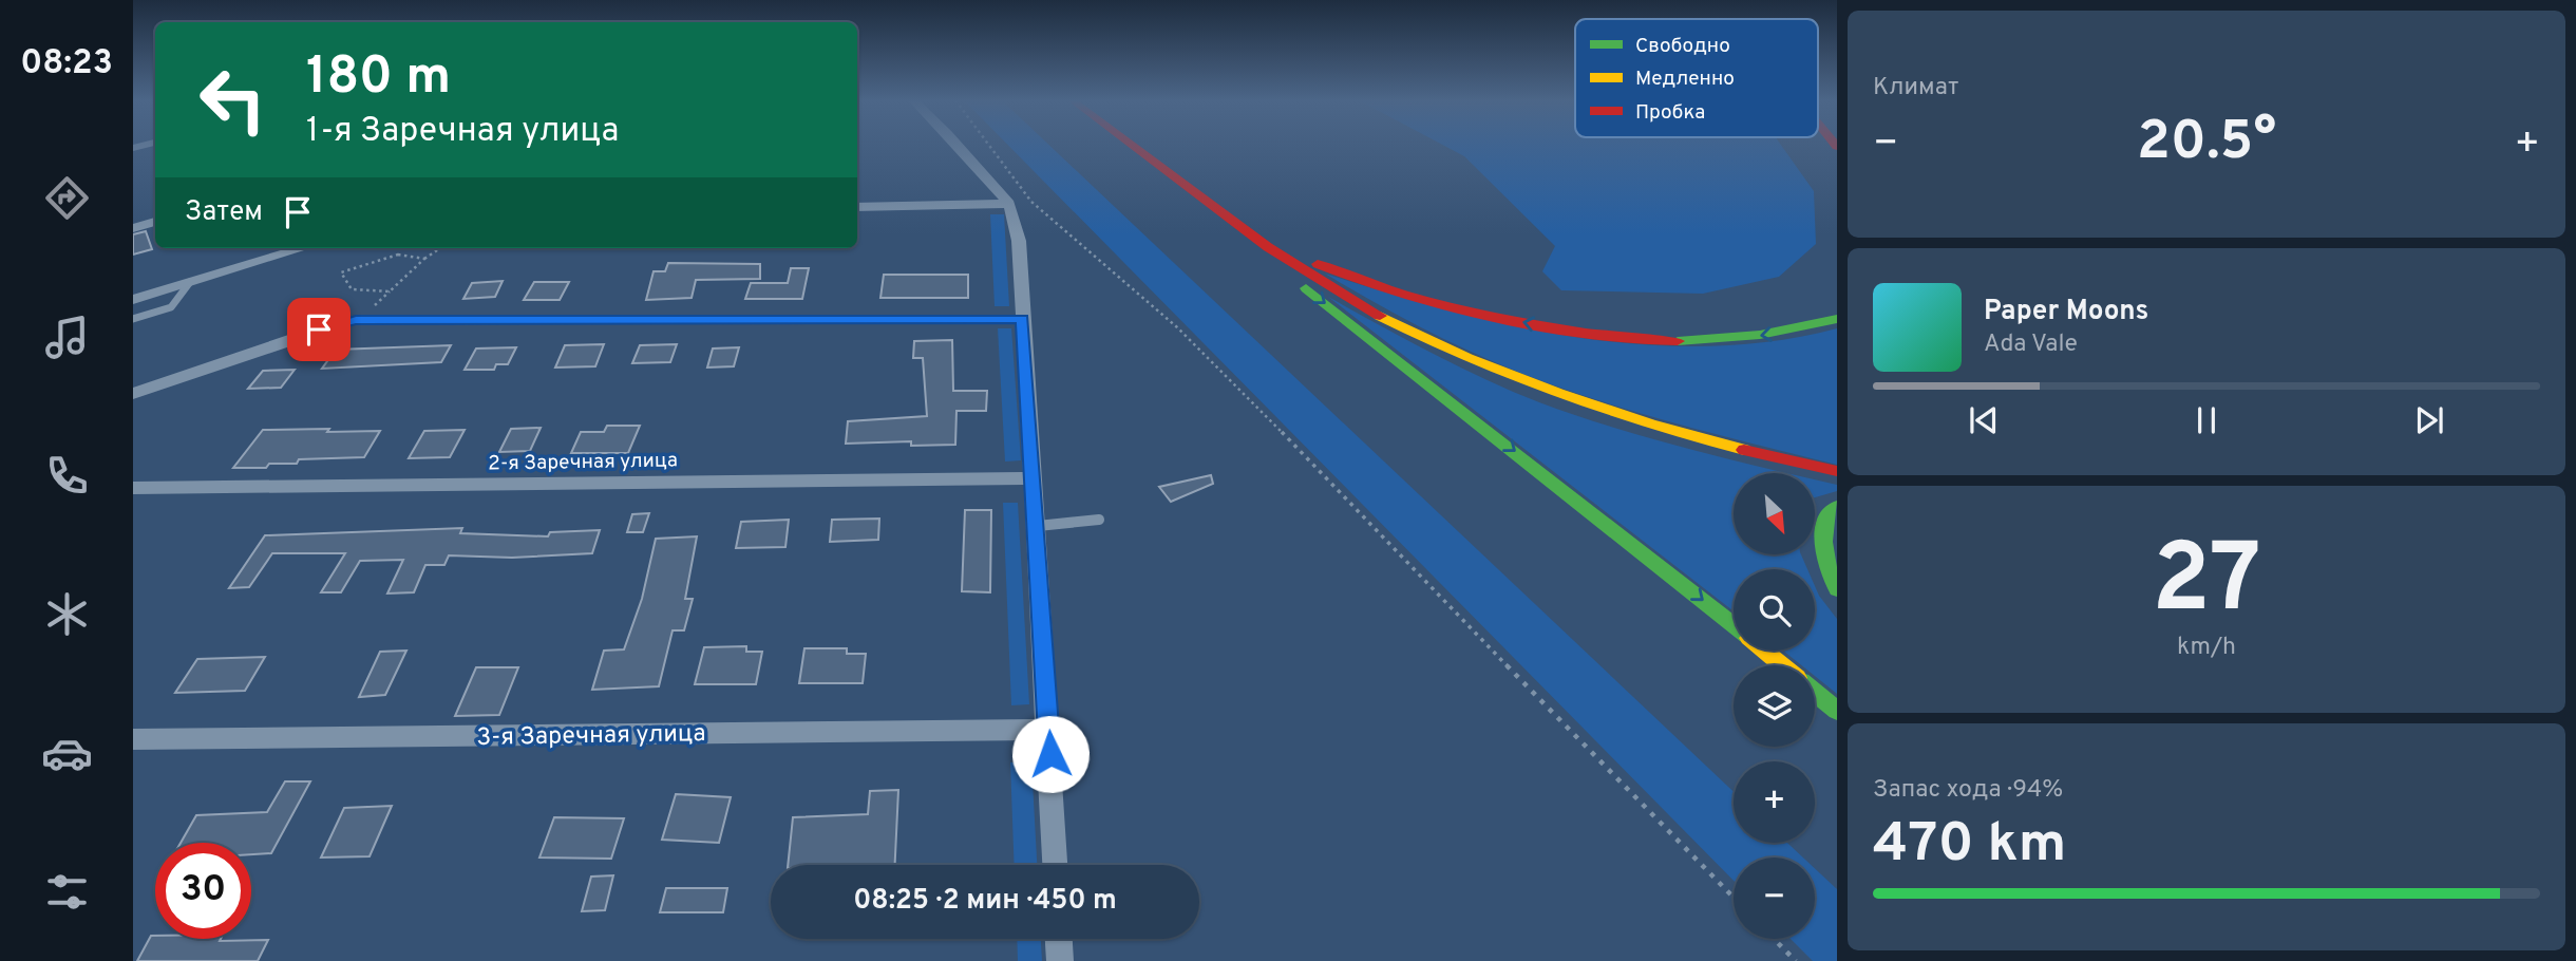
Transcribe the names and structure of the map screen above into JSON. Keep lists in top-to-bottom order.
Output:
{
  "streets": {
    "street": ["2-я Заречная улица", "3-я Заречная улица"]
  },
  "legend": ["Свободно", "Медленно", "Пробка"],
  "north": "bottom right",
  "page": {
    "tabs": "08:23",
    "tile": [
      "Климат",
      ["27", "km/h"],
      ["Запас хода · 94%", "470 km"]
    ],
    "turn": ["180 m", "1-я Заречная улица"],
    "heat": ["−", "20.5°", "+"],
    "then": "Затем",
    "song": ["Paper Moons", "Ada Vale"],
    "map_buttons": ["+", "−"],
    "limit": "30",
    "trip": "08:25 · 2 мин · 450 m"
  }
}
